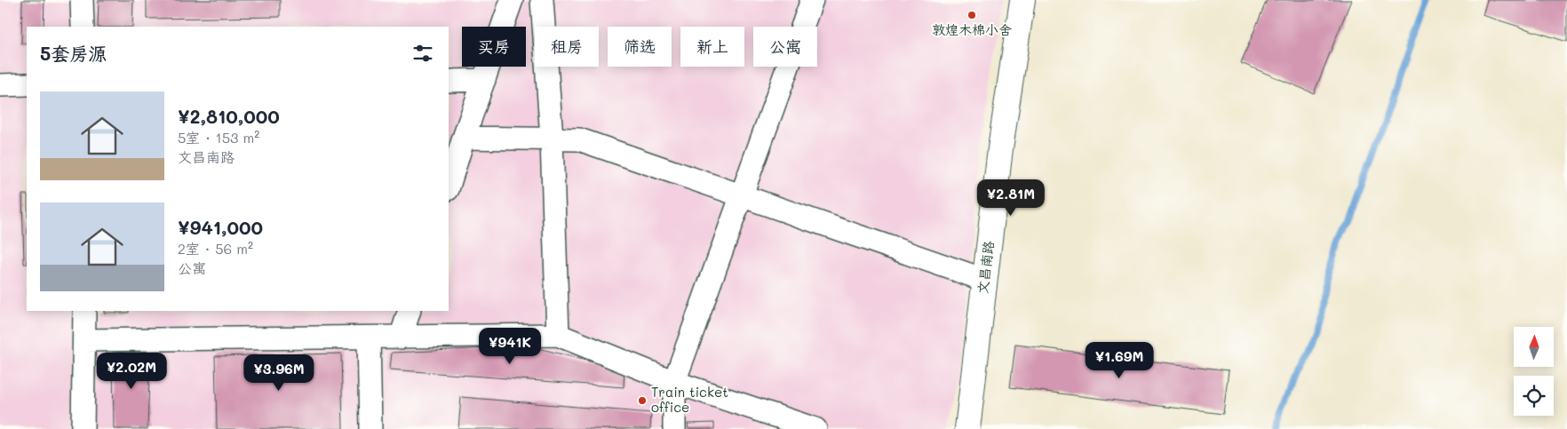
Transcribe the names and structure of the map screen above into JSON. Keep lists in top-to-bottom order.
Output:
{
  "streets": {
    "street": ["文昌南路"]
  },
  "places": ["敦煌木棉小舍", "Train ticket office"],
  "north": "top",
  "page": {
    "chip": [
      "买房",
      "租房",
      "筛选",
      "新上",
      "公寓"
    ],
    "heading": "5套房源",
    "list": [
      {
        "name": "¥2,810,000",
        "note": "5室 · 153 m² · 文昌南路"
      },
      {
        "name": "¥941,000",
        "note": "2室 · 56 m² · 公寓"
      }
    ],
    "price": [
      "¥2.81M",
      "¥941K",
      "¥1.69M",
      "¥2.02M",
      "¥3.96M"
    ]
  }
}
